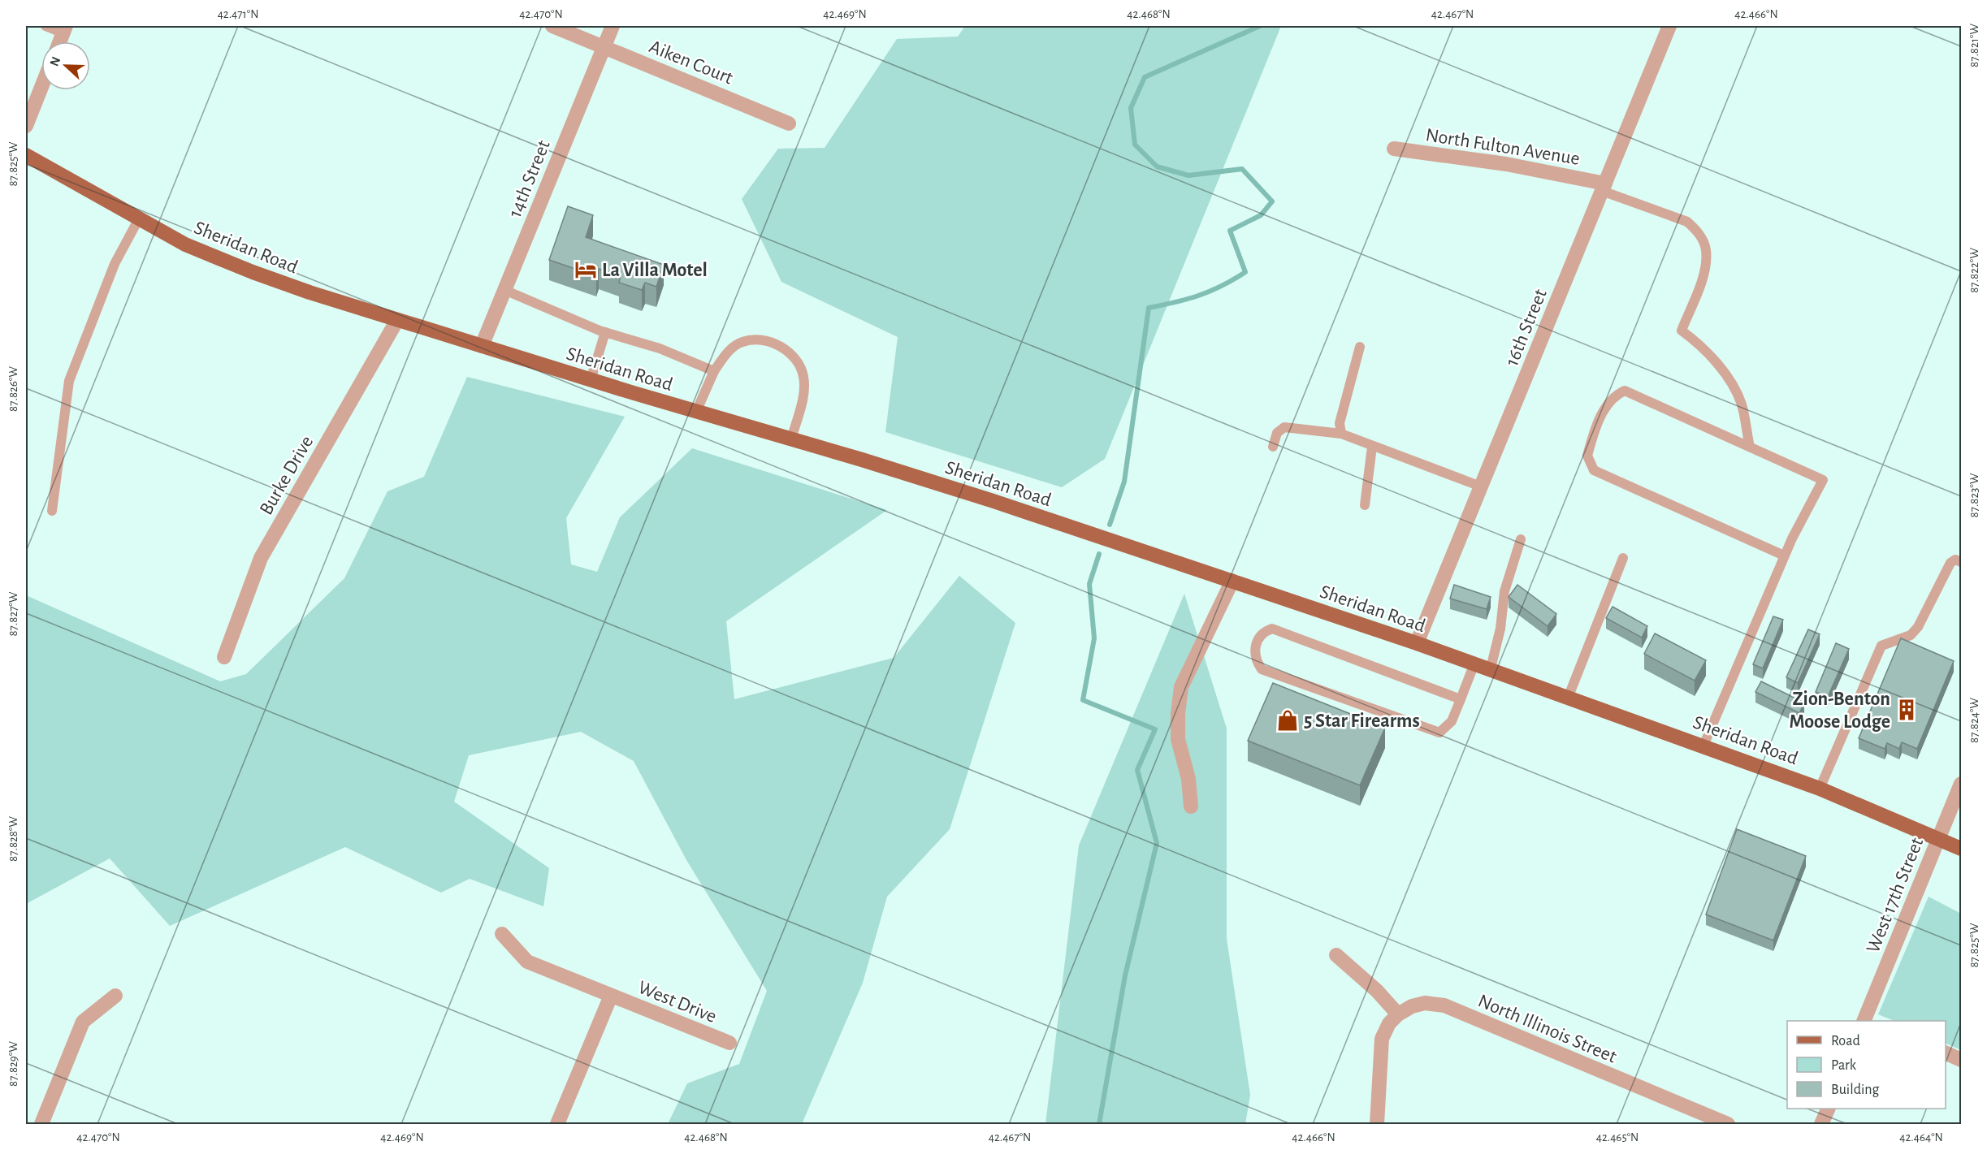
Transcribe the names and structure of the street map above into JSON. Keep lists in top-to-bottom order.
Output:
{
  "streets": {
    "main road": ["Sheridan Road"],
    "street": [
      "Aiken Court",
      "North Fulton Avenue",
      "14th Street",
      "16th Street",
      "Burke Drive",
      "West 17th Street",
      "West Drive",
      "North Illinois Street"
    ]
  },
  "crossings": [
    ["Aiken Court", "14th Street"],
    ["North Fulton Avenue", "16th Street"],
    ["14th Street", "Sheridan Road"],
    ["Sheridan Road", "16th Street"],
    ["Sheridan Road", "Burke Drive"],
    ["Sheridan Road", "West 17th Street"]
  ],
  "places": {
    "hotel": ["La Villa Motel"],
    "building": ["Zion-Benton Moose Lodge"],
    "shop": ["5 Star Firearms"]
  },
  "legend": ["Road", "Park", "Building"],
  "north": "left",
  "coordinates": [
    "42.471°N",
    "42.470°N",
    "42.469°N",
    "42.468°N",
    "42.467°N",
    "42.466°N",
    "87.821°W",
    "87.825°W",
    "87.822°W",
    "87.826°W",
    "87.823°W",
    "87.827°W",
    "87.824°W",
    "87.828°W",
    "87.829°W",
    "42.465°N",
    "42.464°N"
  ]
}
